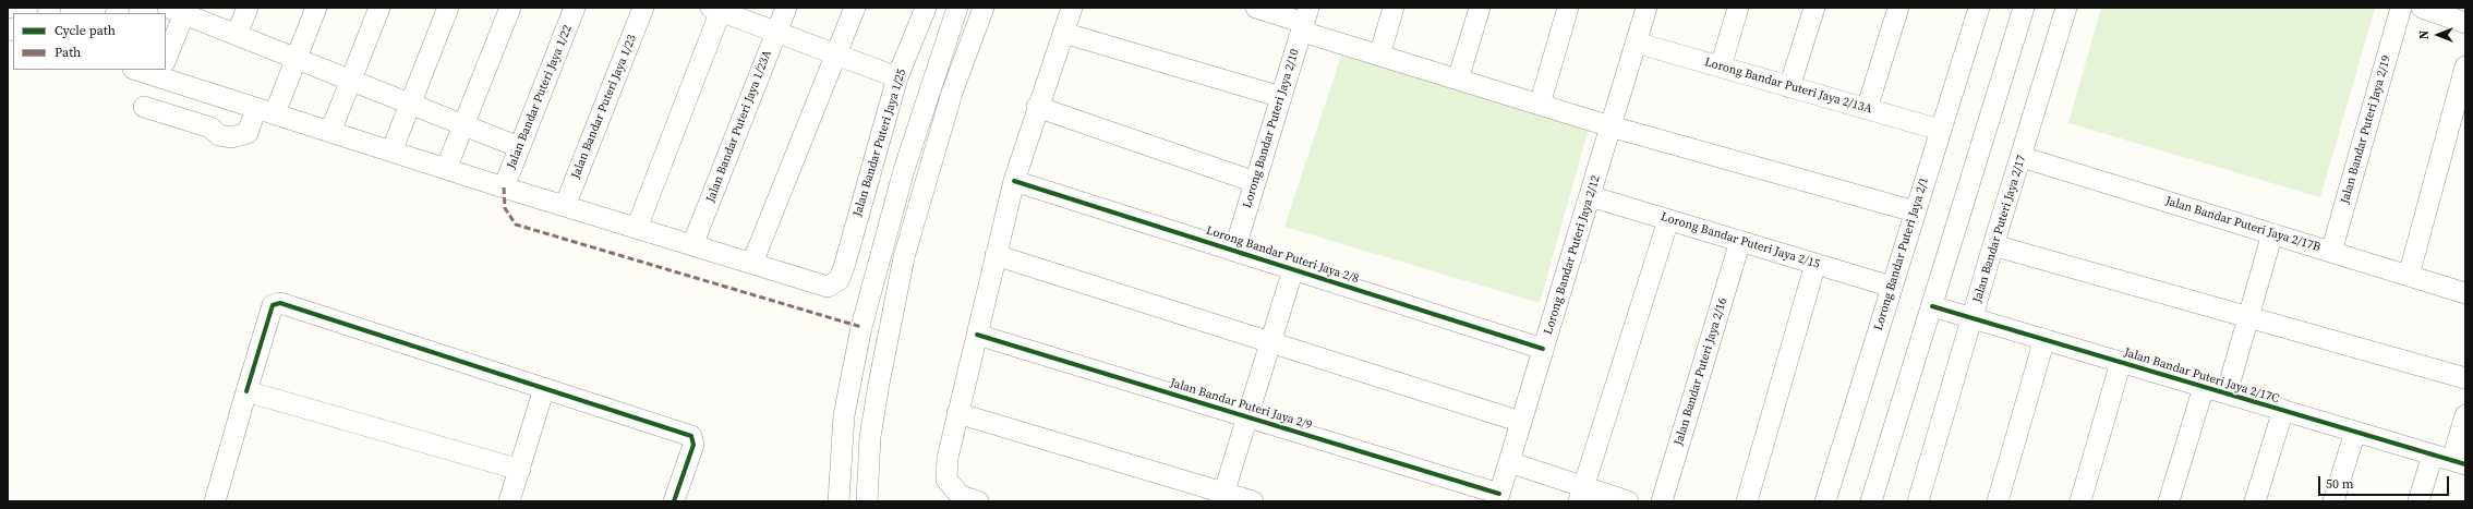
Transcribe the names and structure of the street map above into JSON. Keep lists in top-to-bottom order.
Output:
{
  "streets": {
    "street": [
      "Lorong Bandar Puteri Jaya 2/13A",
      "Jalan Bandar Puteri Jaya 1/22",
      "Jalan Bandar Puteri Jaya 1/23",
      "Jalan Bandar Puteri Jaya 1/23A",
      "Lorong Bandar Puteri Jaya 2/10",
      "Jalan Bandar Puteri Jaya 2/19",
      "Jalan Bandar Puteri Jaya 1/25",
      "Jalan Bandar Puteri Jaya 2/17B",
      "Jalan Bandar Puteri Jaya 2/17",
      "Lorong Bandar Puteri Jaya 2/15",
      "Lorong Bandar Puteri Jaya 2/1",
      "Lorong Bandar Puteri Jaya 2/8",
      "Lorong Bandar Puteri Jaya 2/12",
      "Jalan Bandar Puteri Jaya 2/16",
      "Jalan Bandar Puteri Jaya 2/17C",
      "Jalan Bandar Puteri Jaya 2/9"
    ]
  },
  "crossings": [
    ["Lorong Bandar Puteri Jaya 2/13A", "Lorong Bandar Puteri Jaya 2/1"],
    ["Lorong Bandar Puteri Jaya 2/13A", "Lorong Bandar Puteri Jaya 2/12"],
    ["Lorong Bandar Puteri Jaya 2/10", "Lorong Bandar Puteri Jaya 2/8"],
    ["Jalan Bandar Puteri Jaya 2/19", "Jalan Bandar Puteri Jaya 2/17B"],
    ["Jalan Bandar Puteri Jaya 2/17B", "Jalan Bandar Puteri Jaya 2/17"],
    ["Jalan Bandar Puteri Jaya 2/17", "Jalan Bandar Puteri Jaya 2/17C"],
    ["Lorong Bandar Puteri Jaya 2/15", "Lorong Bandar Puteri Jaya 2/1"],
    ["Lorong Bandar Puteri Jaya 2/15", "Lorong Bandar Puteri Jaya 2/12"],
    ["Lorong Bandar Puteri Jaya 2/15", "Jalan Bandar Puteri Jaya 2/16"],
    ["Lorong Bandar Puteri Jaya 2/8", "Lorong Bandar Puteri Jaya 2/12"],
    ["Lorong Bandar Puteri Jaya 2/12", "Jalan Bandar Puteri Jaya 2/9"]
  ],
  "legend": ["Cycle path", "Path"],
  "scale_bar": "50 m",
  "north": "left"
}
